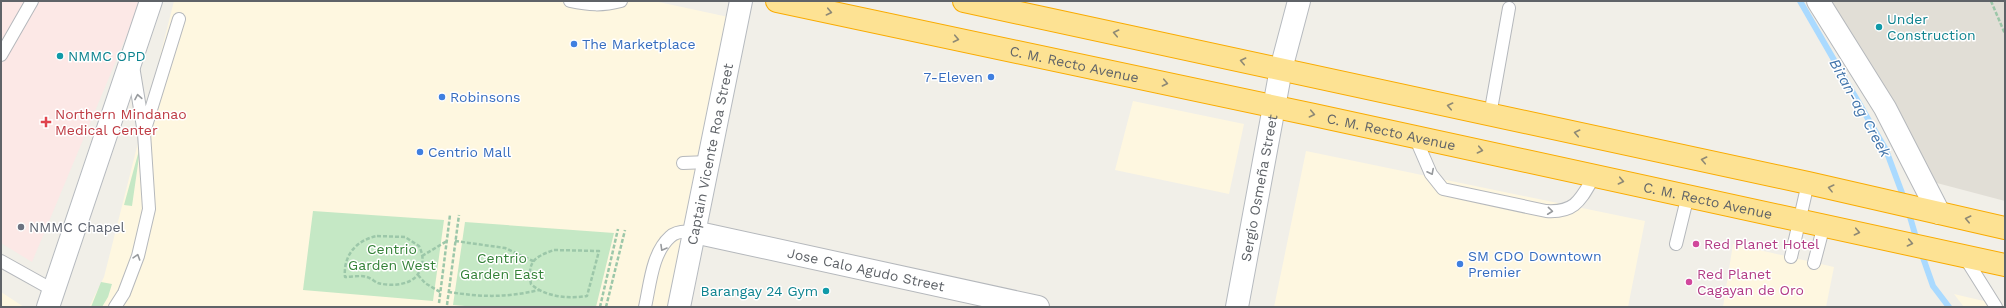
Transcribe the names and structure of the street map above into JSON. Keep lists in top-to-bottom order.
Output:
{
  "streets": {
    "highway": ["C. M. Recto Avenue"],
    "street": ["Captain Vicente Roa Street", "Sergio Osmeña Street", "Jose Calo Agudo Street"]
  },
  "crossings": [
    ["C. M. Recto Avenue", "Sergio Osmeña Street"],
    ["Captain Vicente Roa Street", "Jose Calo Agudo Street"]
  ],
  "water": ["Bitan-ag Creek"],
  "parks": ["Centrio Garden West", "Centrio Garden East"],
  "places": {
    "other": [
      "Under Construction",
      "The Marketplace",
      "NMMC OPD",
      "7-Eleven",
      "Robinsons",
      "Centrio Mall",
      "NMMC Chapel",
      "Red Planet Hotel",
      "SM CDO Downtown Premier",
      "Red Planet Cagayan de Oro",
      "Barangay 24 Gym"
    ],
    "health": ["Northern Mindanao Medical Center"]
  }
}
